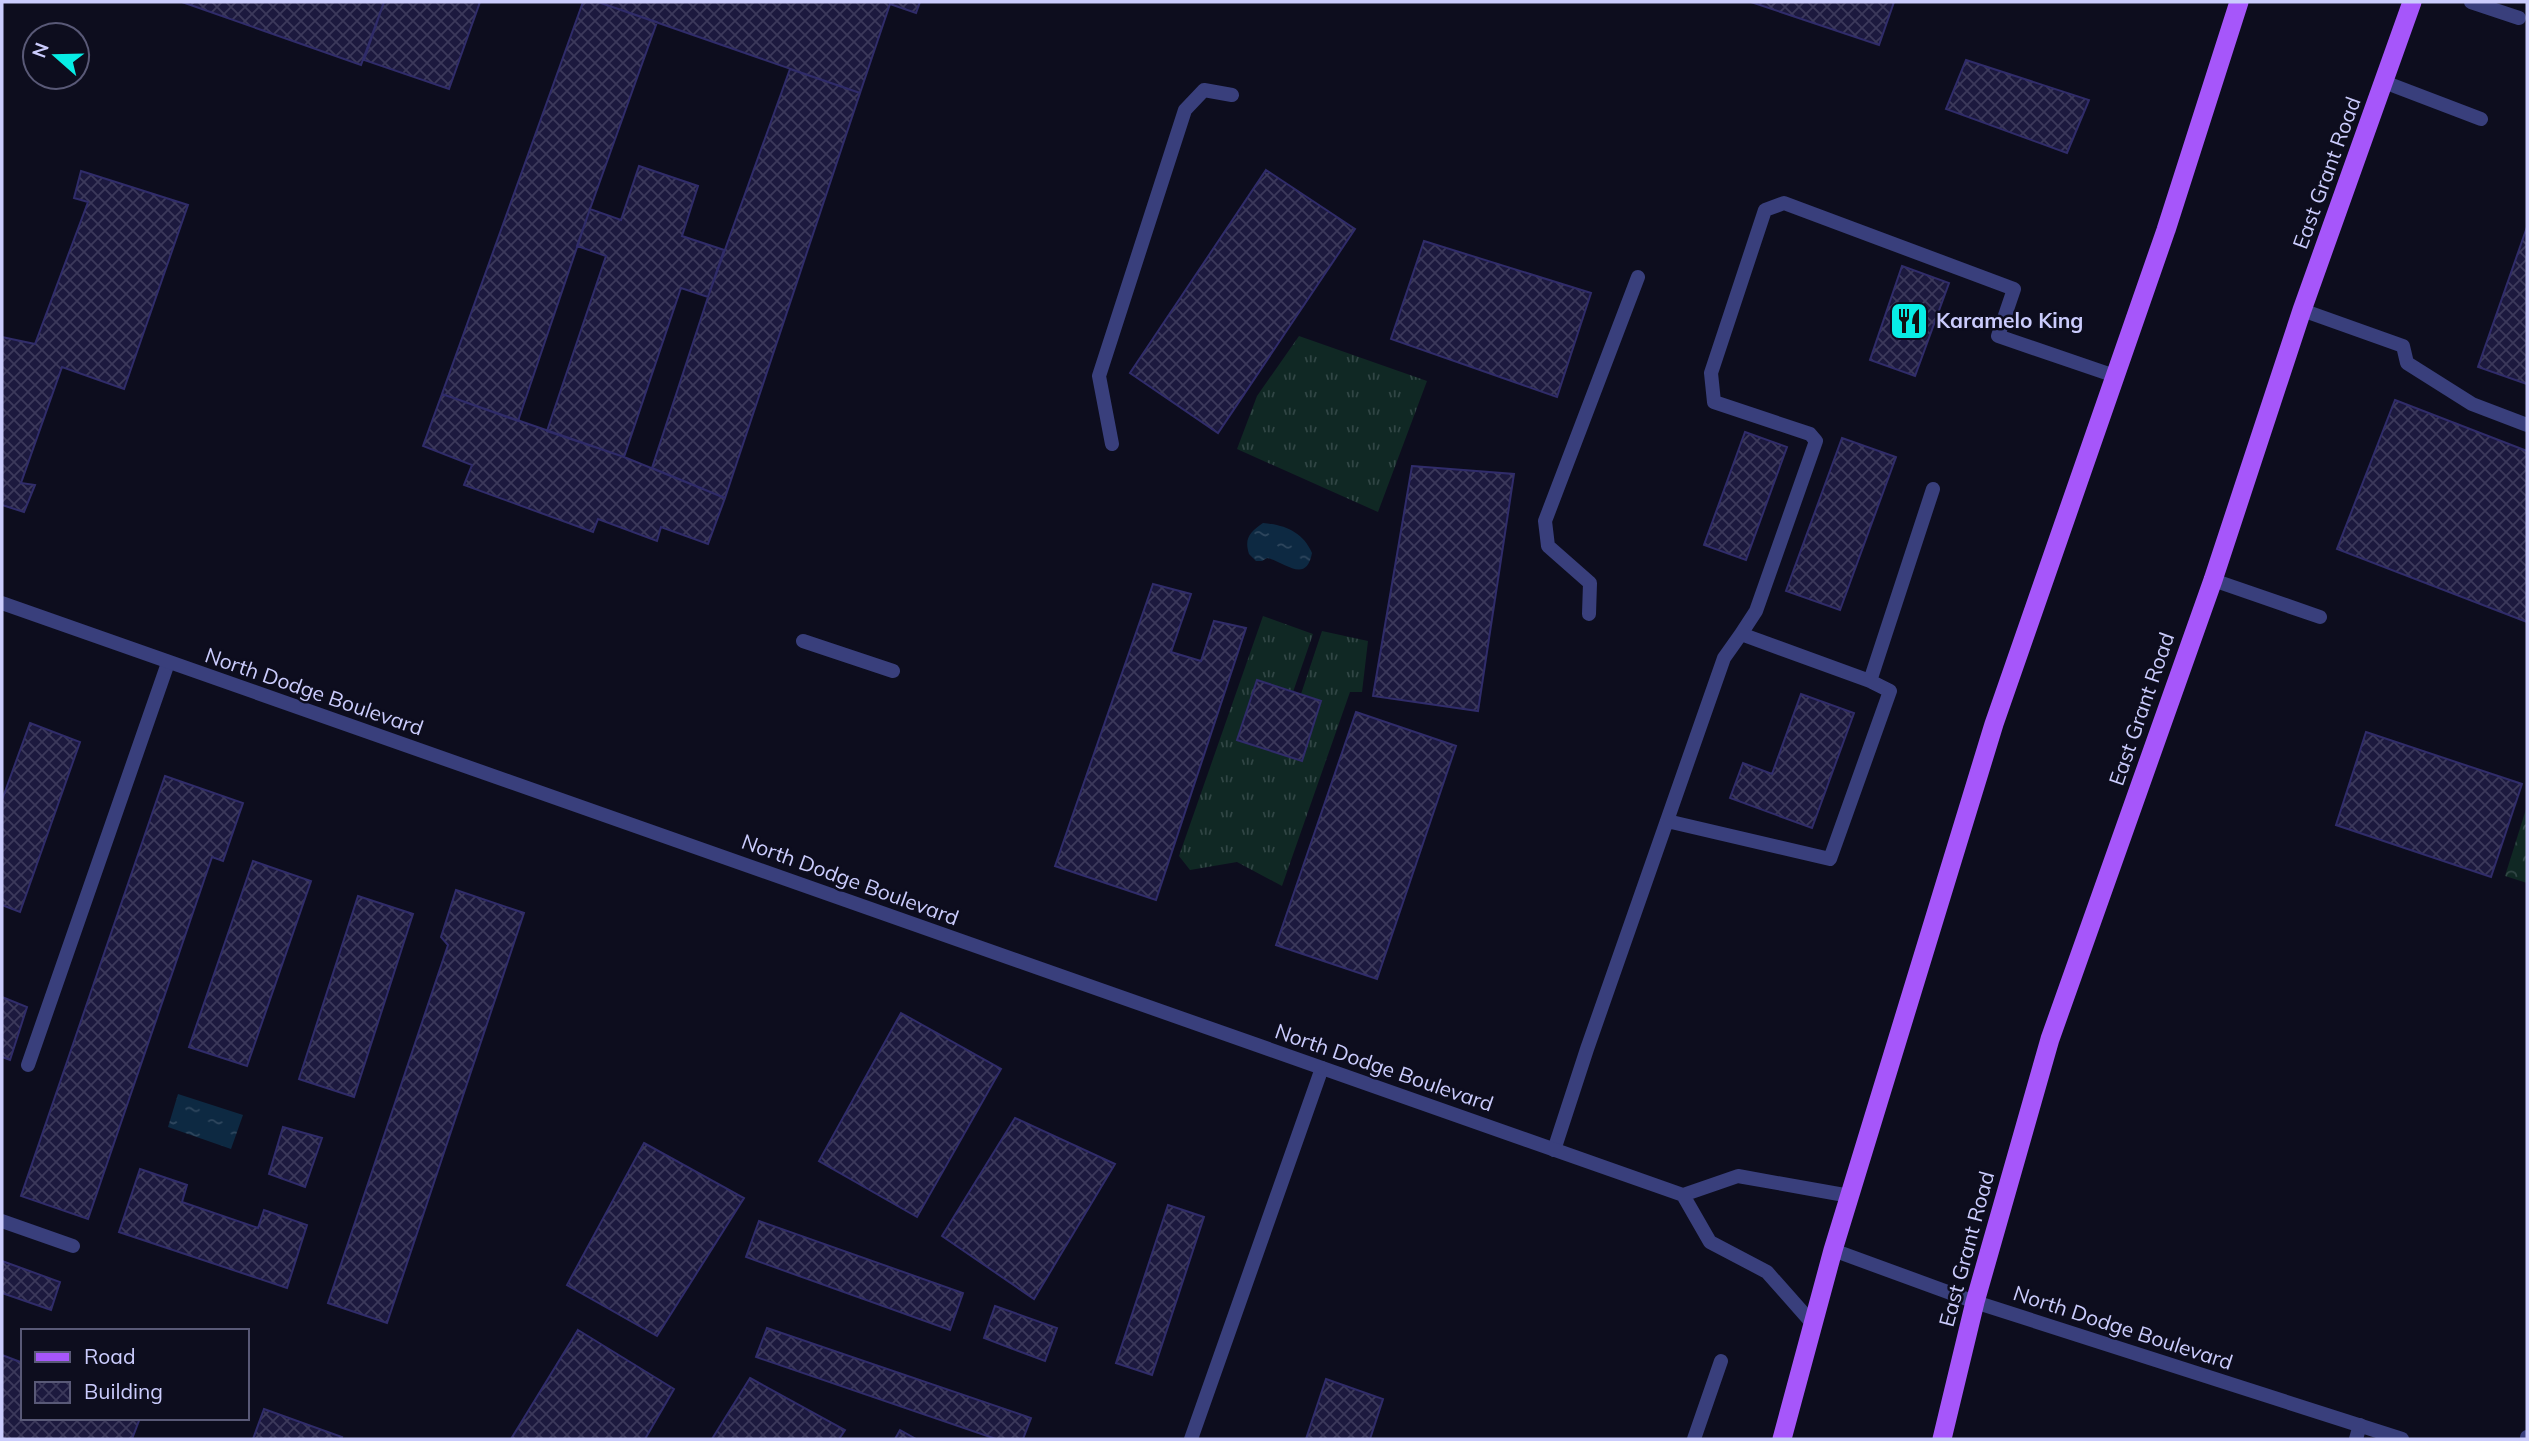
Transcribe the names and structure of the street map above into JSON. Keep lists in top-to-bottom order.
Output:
{
  "streets": {
    "main road": ["East Grant Road"],
    "street": ["North Dodge Boulevard"]
  },
  "crossings": [
    ["East Grant Road", "North Dodge Boulevard"]
  ],
  "places": {
    "restaurant": ["Karamelo King"]
  },
  "legend": ["Road", "Building"],
  "north": "left"
}
